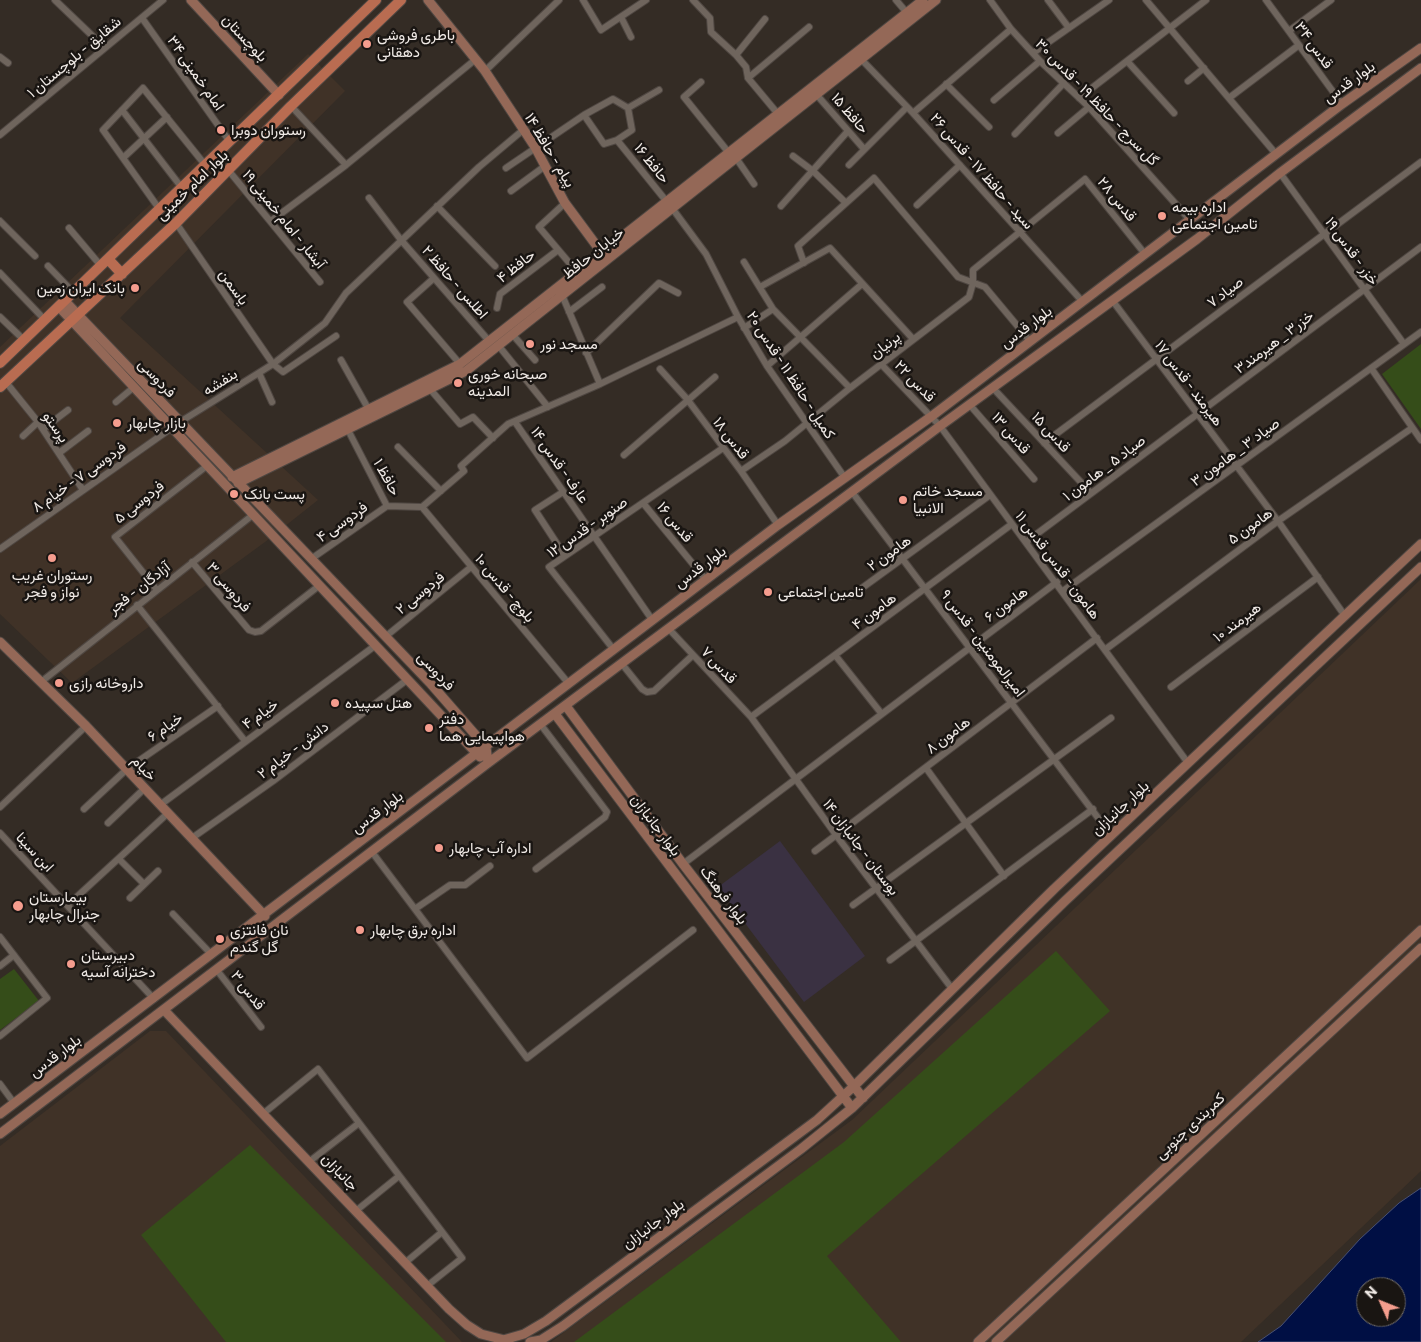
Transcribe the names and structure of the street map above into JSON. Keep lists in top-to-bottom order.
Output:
{
  "streets": {
    "main road": [
      "بلوچستان",
      "بلوار قدس",
      "پیام - حافظ ۱۴",
      "بلوار امام خمینی",
      "خیابان حافظ",
      "فردوسی",
      "خیام",
      "بلوار جانبازان",
      "بلوار فرهنگ",
      "کمربندی جنوبی",
      "جانبازان"
    ],
    "street": [
      "قدس ۳۴",
      "شقایق - بلوچستان ۱",
      "امام خمینی ۳۴",
      "گل سرج - حافظ ۱۹ - قدس ۳۰",
      "حافظ ۱۵",
      "حافظ ۱۶",
      "سید - حافظ ۱۷ - قدس ۲۶",
      "قدس ۲۸",
      "آبشار - امام خمینی ۱۹",
      "خزر - قدس ۱۹",
      "حافظ ۴",
      "اطلس - حافظ ۲",
      "یاسمن",
      "صیاد ۷",
      "خزر۳ _ هیرمند۳",
      "پرنیان",
      "کمیل - حافظ ۱۱ - قدس ۲۰",
      "قدس ۲۲",
      "بنفشه",
      "هیرمند - قدس ۱۷",
      "پرستو",
      "قدس ۱۵",
      "قدس ۱۳",
      "قدس ۱۸",
      "صیاد ۳ _ هامون ۳",
      "عارف - قدس ۱۴",
      "صیاد ۵ _ هامون ۱",
      "فردوسی ۷ - خیام ۸",
      "حافظ ۱",
      "فردوسی ۵",
      "فردوسی ۴",
      "قدس ۱۶",
      "هامون ۵",
      "صنوبر - قدس ۱۲",
      "هامون ۲",
      "هامون - قدس قدس ۱۱",
      "فردوسی ۳",
      "آزادگان - فجر",
      "بلوچ - قدس ۱۰",
      "فردوسی ۲",
      "هامون ۶",
      "هامون ۴",
      "هیرمند ۱۰",
      "امیرالمومنین - قدس ۹",
      "قدس ۷",
      "خیام ۴",
      "خیام ۶",
      "هامون ۸",
      "دانش - خیام ۲",
      "بوستان - جانبازان ۱۴",
      "ابن سینا",
      "قدس ۳"
    ]
  },
  "crossings": [
    ["بلوچستان", "بلوار امام خمینی"],
    ["قدس ۳۴", "بلوار قدس"],
    ["شقایق - بلوچستان ۱", "امام خمینی ۳۴"],
    ["امام خمینی ۳۴", "بلوار امام خمینی"],
    ["بلوار قدس", "گل سرج - حافظ ۱۹ - قدس ۳۰"],
    ["بلوار قدس", "سید - حافظ ۱۷ - قدس ۲۶"],
    ["بلوار قدس", "قدس ۲۸"],
    ["بلوار قدس", "خزر - قدس ۱۹"],
    ["بلوار قدس", "کمیل - حافظ ۱۱ - قدس ۲۰"],
    ["بلوار قدس", "فردوسی"],
    ["بلوار قدس", "قدس ۲۲"],
    ["بلوار قدس", "هیرمند - قدس ۱۷"],
    ["بلوار قدس", "قدس ۱۵"],
    ["بلوار قدس", "قدس ۱۳"],
    ["بلوار قدس", "قدس ۱۸"],
    ["بلوار قدس", "عارف - قدس ۱۴"],
    ["بلوار قدس", "قدس ۱۶"],
    ["بلوار قدس", "صنوبر - قدس ۱۲"],
    ["بلوار قدس", "هامون - قدس قدس ۱۱"],
    ["بلوار قدس", "بلوچ - قدس ۱۰"],
    ["بلوار قدس", "امیرالمومنین - قدس ۹"],
    ["بلوار قدس", "قدس ۷"],
    ["بلوار قدس", "خیام"],
    ["بلوار قدس", "بلوار جانبازان"],
    ["بلوار قدس", "ابن سینا"],
    ["بلوار قدس", "بلوار فرهنگ"],
    ["بلوار قدس", "قدس ۳"],
    ["بلوار قدس", "جانبازان"],
    ["حافظ ۱۵", "خیابان حافظ"],
    ["پیام - حافظ ۱۴", "خیابان حافظ"],
    ["پیام - حافظ ۱۴", "بنفشه"],
    ["حافظ ۱۶", "خیابان حافظ"],
    ["حافظ ۱۶", "کمیل - حافظ ۱۱ - قدس ۲۰"],
    ["سید - حافظ ۱۷ - قدس ۲۶", "قدس ۲۸"],
    ["سید - حافظ ۱۷ - قدس ۲۶", "خیابان حافظ"],
    ["سید - حافظ ۱۷ - قدس ۲۶", "پرنیان"],
    ["بلوار امام خمینی", "آبشار - امام خمینی ۱۹"],
    ["بلوار امام خمینی", "یاسمن"],
    ["بلوار امام خمینی", "فردوسی"],
    ["بلوار امام خمینی", "پرستو"],
    ["قدس ۲۸", "پرنیان"],
    ["خزر - قدس ۱۹", "صیاد ۷"],
    ["خزر - قدس ۱۹", "خزر۳ _ هیرمند۳"],
    ["خزر - قدس ۱۹", "صیاد ۳ _ هامون ۳"],
    ["خیابان حافظ", "اطلس - حافظ ۲"],
    ["خیابان حافظ", "کمیل - حافظ ۱۱ - قدس ۲۰"],
    ["خیابان حافظ", "فردوسی"],
    ["خیابان حافظ", "حافظ ۱"],
    ["اطلس - حافظ ۲", "بنفشه"],
    ["یاسمن", "بنفشه"],
    ["صیاد ۷", "هیرمند - قدس ۱۷"],
    ["صیاد ۷", "قدس ۱۵"],
    ["خزر۳ _ هیرمند۳", "هیرمند - قدس ۱۷"],
    ["خزر۳ _ هیرمند۳", "صیاد ۵ _ هامون ۱"],
    ["پرنیان", "کمیل - حافظ ۱۱ - قدس ۲۰"],
    ["پرنیان", "قدس ۲۲"],
    ["پرنیان", "قدس ۱۸"],
    ["فردوسی", "بنفشه"],
    ["فردوسی", "فردوسی ۷ - خیام ۸"],
    ["فردوسی", "فردوسی ۵"],
    ["فردوسی", "فردوسی ۴"],
    ["فردوسی", "فردوسی ۳"],
    ["فردوسی", "آزادگان - فجر"],
    ["فردوسی", "فردوسی ۲"],
    ["فردوسی", "خیام ۴"],
    ["فردوسی", "دانش - خیام ۲"],
    ["قدس ۲۲", "هامون - قدس قدس ۱۱"],
    ["بنفشه", "فردوسی ۷ - خیام ۸"],
    ["هیرمند - قدس ۱۷", "صیاد ۳ _ هامون ۳"],
    ["هیرمند - قدس ۱۷", "صیاد ۵ _ هامون ۱"],
    ["هیرمند - قدس ۱۷", "هامون ۵"],
    ["هیرمند - قدس ۱۷", "هیرمند ۱۰"],
    ["هیرمند - قدس ۱۷", "بلوار جانبازان"],
    ["پرستو", "فردوسی ۷ - خیام ۸"],
    ["قدس ۱۵", "صیاد ۵ _ هامون ۱"],
    ["قدس ۱۸", "صنوبر - قدس ۱۲"],
    ["صیاد ۳ _ هامون ۳", "هامون - قدس قدس ۱۱"],
    ["عارف - قدس ۱۴", "صنوبر - قدس ۱۲"],
    ["صیاد ۵ _ هامون ۱", "هامون - قدس قدس ۱۱"],
    ["حافظ ۱", "فردوسی ۴"],
    ["حافظ ۱", "بلوچ - قدس ۱۰"],
    ["فردوسی ۵", "آزادگان - فجر"],
    ["قدس ۱۶", "صنوبر - قدس ۱۲"],
    ["هامون ۵", "هامون - قدس قدس ۱۱"],
    ["هامون ۲", "هامون - قدس قدس ۱۱"],
    ["هامون ۲", "امیرالمومنین - قدس ۹"],
    ["هامون - قدس قدس ۱۱", "هامون ۶"],
    ["هامون - قدس قدس ۱۱", "هامون ۴"],
    ["هامون - قدس قدس ۱۱", "هامون ۸"],
    ["هامون - قدس قدس ۱۱", "بلوار جانبازان"],
    ["فردوسی ۳", "آزادگان - فجر"],
    ["آزادگان - فجر", "خیام"],
    ["بلوچ - قدس ۱۰", "فردوسی ۲"],
    ["هامون ۶", "امیرالمومنین - قدس ۹"],
    ["هامون ۶", "بوستان - جانبازان ۱۴"],
    ["هامون ۶", "بلوار فرهنگ"],
    ["هامون ۴", "امیرالمومنین - قدس ۹"],
    ["هامون ۴", "قدس ۷"],
    ["هامون ۴", "بوستان - جانبازان ۱۴"],
    ["امیرالمومنین - قدس ۹", "هامون ۸"],
    ["امیرالمومنین - قدس ۹", "بلوار جانبازان"],
    ["قدس ۷", "بوستان - جانبازان ۱۴"],
    ["خیام ۴", "خیام"],
    ["خیام ۶", "خیام"],
    ["هامون ۸", "بوستان - جانبازان ۱۴"],
    ["دانش - خیام ۲", "خیام"],
    ["بلوار جانبازان", "بوستان - جانبازان ۱۴"],
    ["بلوار جانبازان", "بلوار فرهنگ"],
    ["بلوار جانبازان", "جانبازان"]
  ],
  "places": [
    "باطری فروشی دهقانى",
    "رستوران دوبرا",
    "اداره بیمه تامین اجتماعی",
    "بانک ایران زمین",
    "مسجد نور",
    "صبحانه خوری المدینه",
    "بازار چابهار",
    "پست بانک",
    "مسجد خاتم الانبیا",
    "رستوران غریب نواز و فجر",
    "تامین اجتماعی",
    "داروخانه رازی",
    "هتل سپیده",
    "دفتر هواپیمایی هما",
    "اداره آب چابهار",
    "بیمارستان جنرال چابهار",
    "اداره برق چابهار",
    "نان فانتزی گل گندم",
    "دبیرستان دخترانه آسیه"
  ],
  "north": "top left"
}
